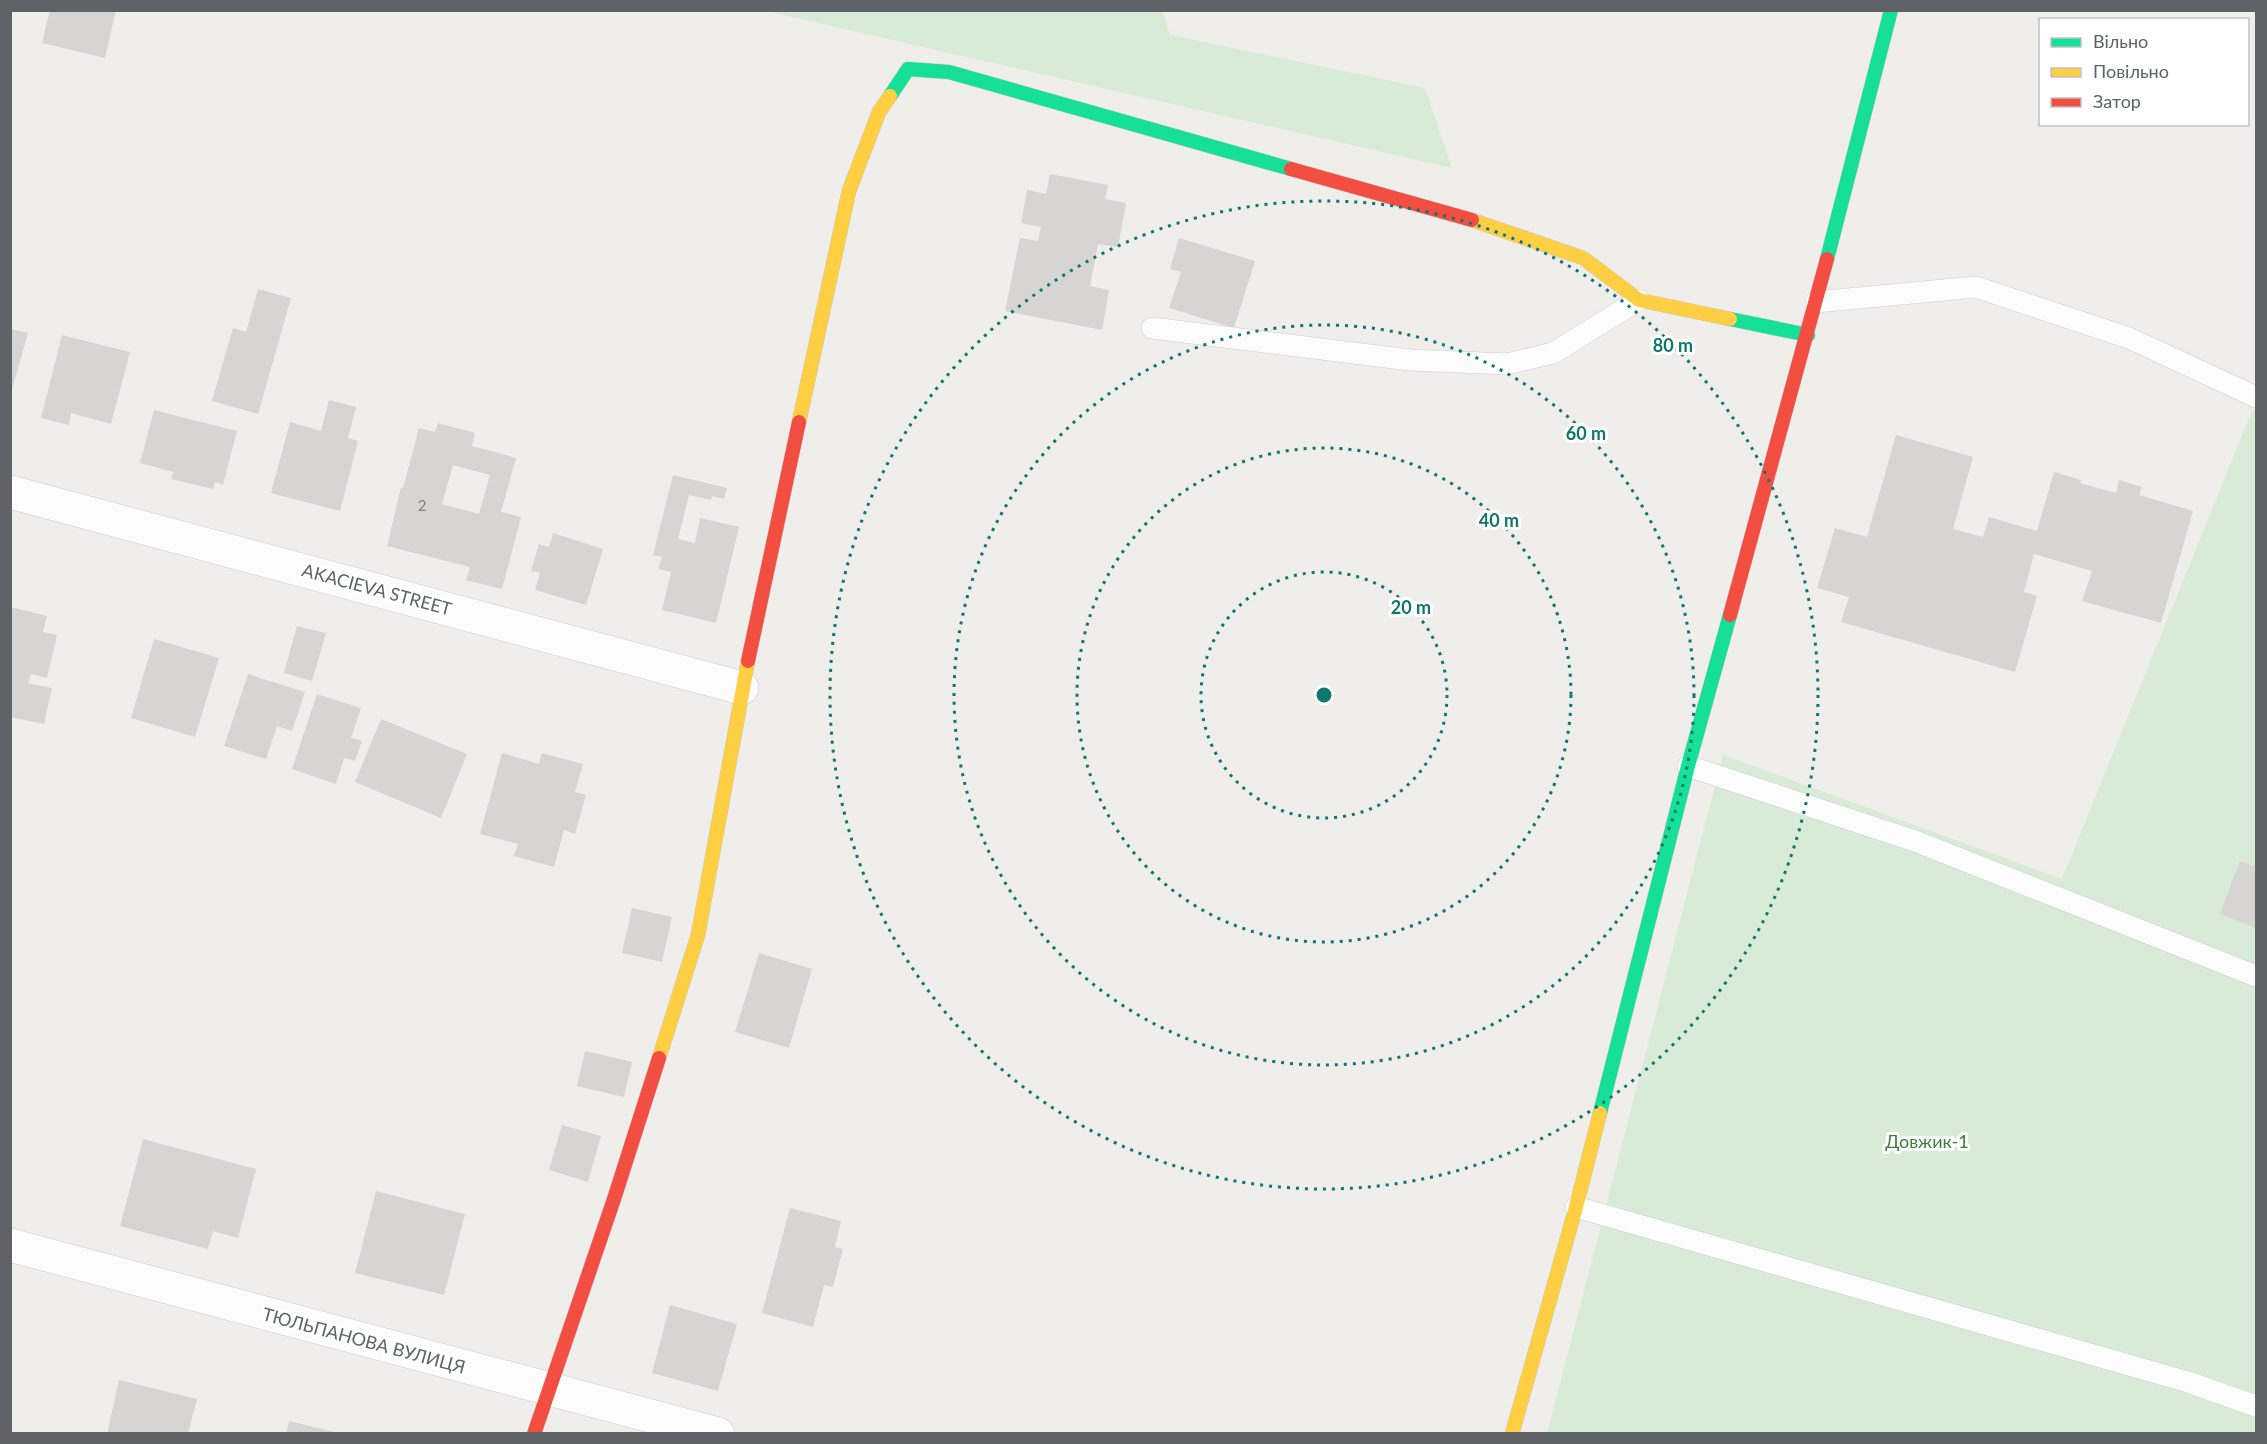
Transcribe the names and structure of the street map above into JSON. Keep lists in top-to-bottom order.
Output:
{
  "streets": {
    "street": ["AKACIEVA STREET", "ТЮЛЬПАНОВА ВУЛИЦЯ"]
  },
  "parks": ["Довжик-1"],
  "house_numbers": ["2"],
  "legend": ["Вільно", "Повільно", "Затор"],
  "rings": [
    "80 m",
    "60 m",
    "40 m",
    "20 m"
  ]
}
